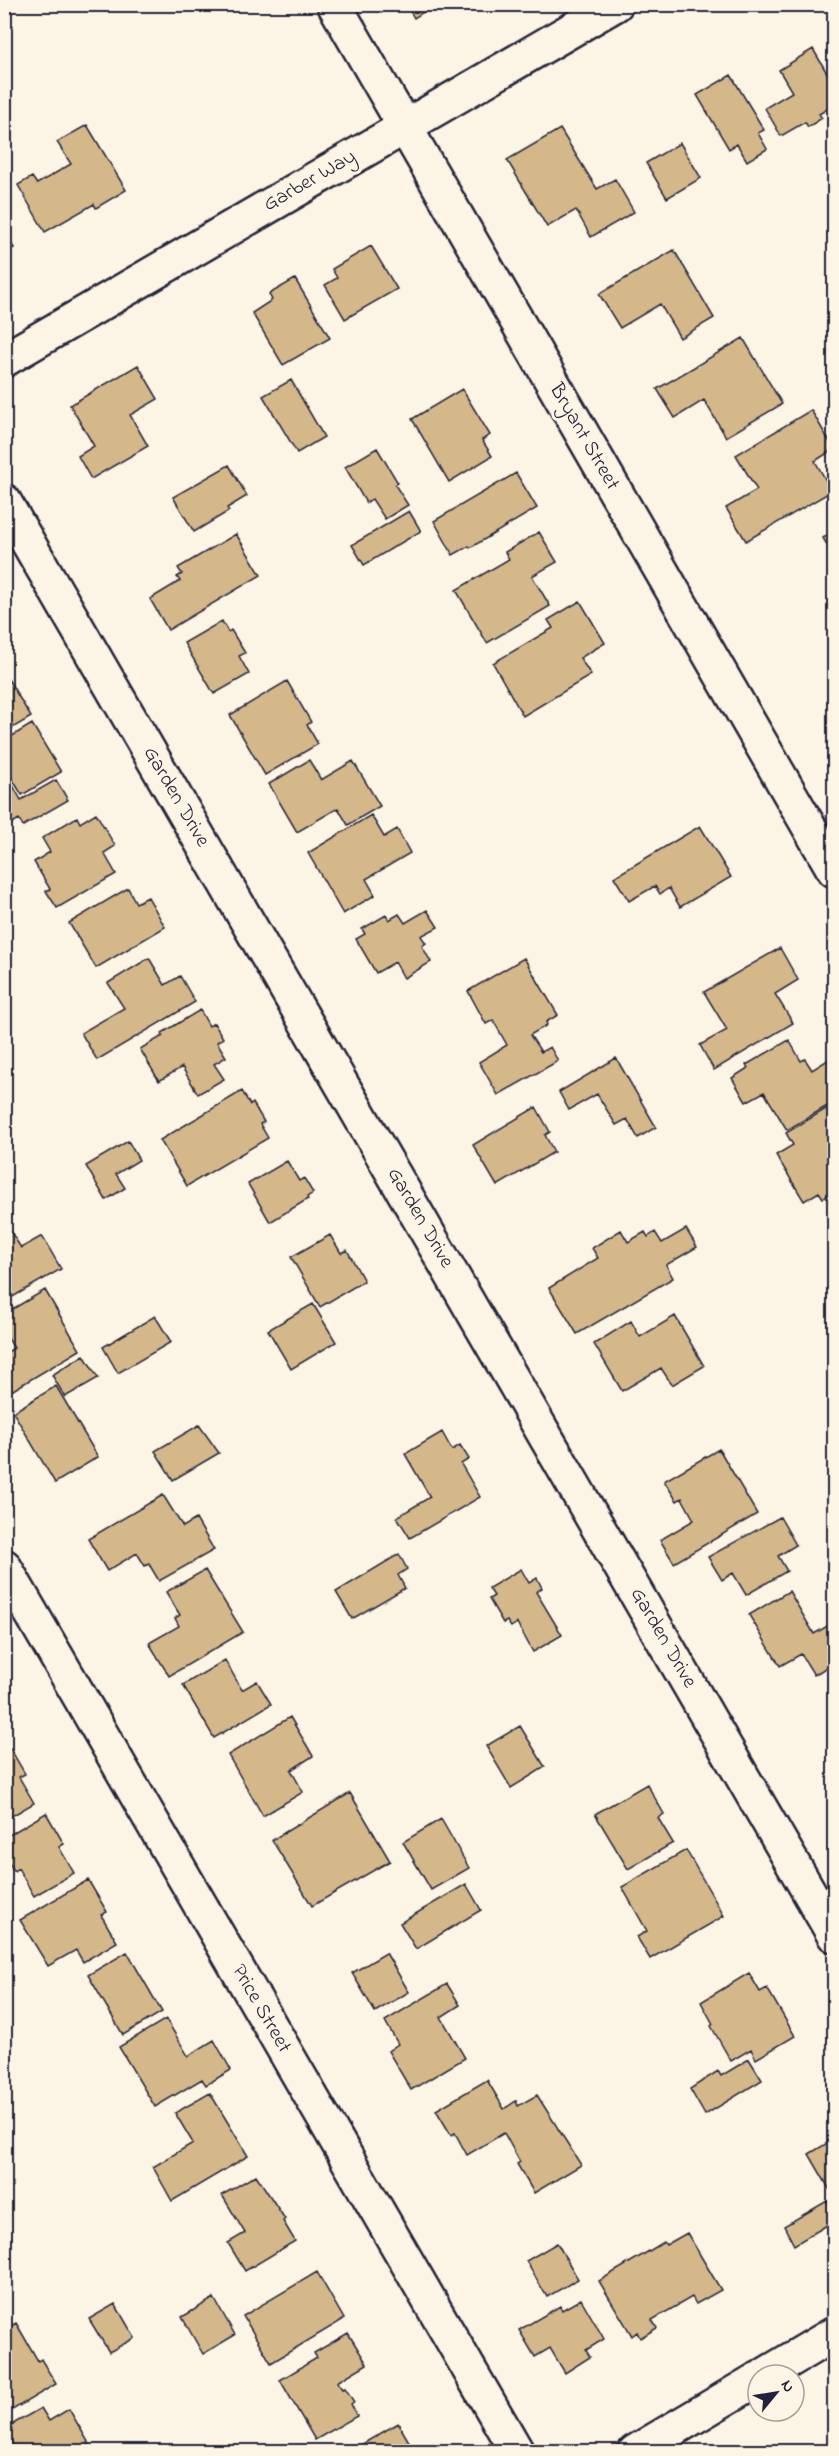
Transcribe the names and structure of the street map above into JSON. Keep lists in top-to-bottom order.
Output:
{
  "streets": {
    "street": [
      "Garber Way",
      "Bryant Street",
      "Garden Drive",
      "Price Street"
    ]
  },
  "crossings": [
    ["Garber Way", "Bryant Street"]
  ],
  "north": "top right"
}
